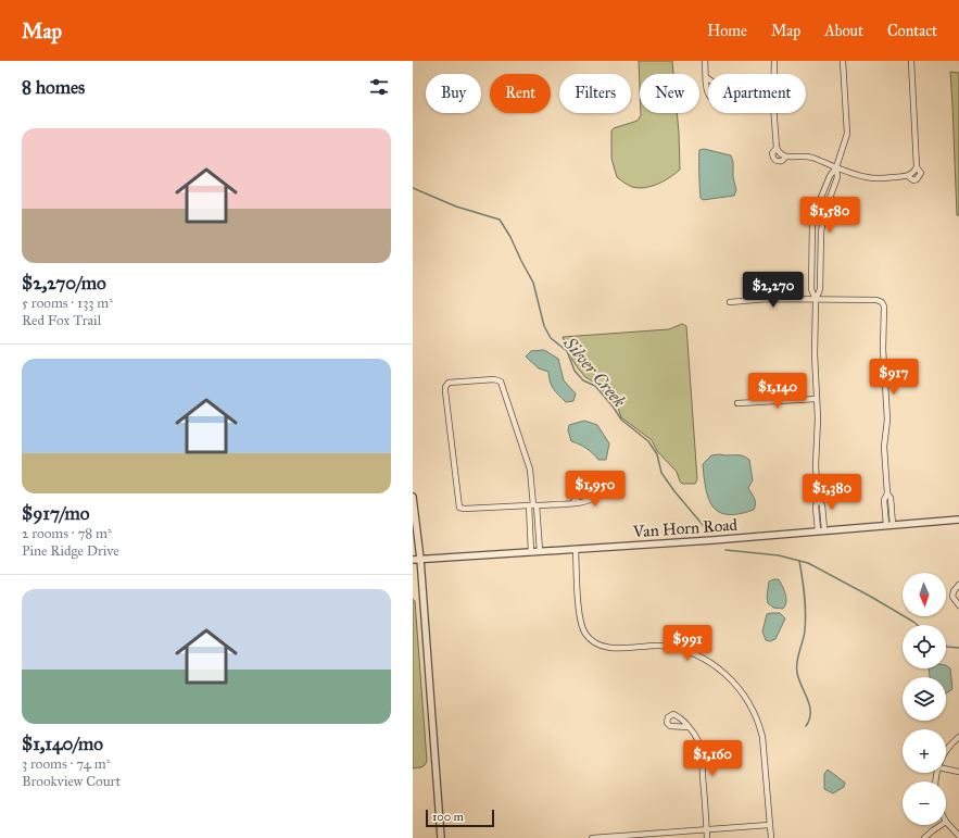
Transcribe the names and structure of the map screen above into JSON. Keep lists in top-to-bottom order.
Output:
{
  "streets": {
    "street": ["Van Horn Road"]
  },
  "water": ["Silver Creek"],
  "scale_bar": "100 m",
  "north": "bottom",
  "page": {
    "header": "Map",
    "nav": [
      "Home",
      "Map",
      "About",
      "Contact"
    ],
    "heading": "8 homes",
    "chip": [
      "Buy",
      "Rent",
      "Filters",
      "New",
      "Apartment"
    ],
    "list": [
      {
        "name": "$2,270/mo",
        "note": "5 rooms · 133 m² · Red Fox Trail"
      },
      {
        "name": "$917/mo",
        "note": "2 rooms · 78 m² · Pine Ridge Drive"
      },
      {
        "name": "$1,140/mo",
        "note": "3 rooms · 74 m² · Brookview Court"
      }
    ],
    "price": [
      "$1,580",
      "$2,270",
      "$917",
      "$1,140",
      "$1,950",
      "$1,380",
      "$991",
      "$1,160"
    ],
    "map_buttons": ["+", "−"],
    "scale": "100 m"
  }
}
